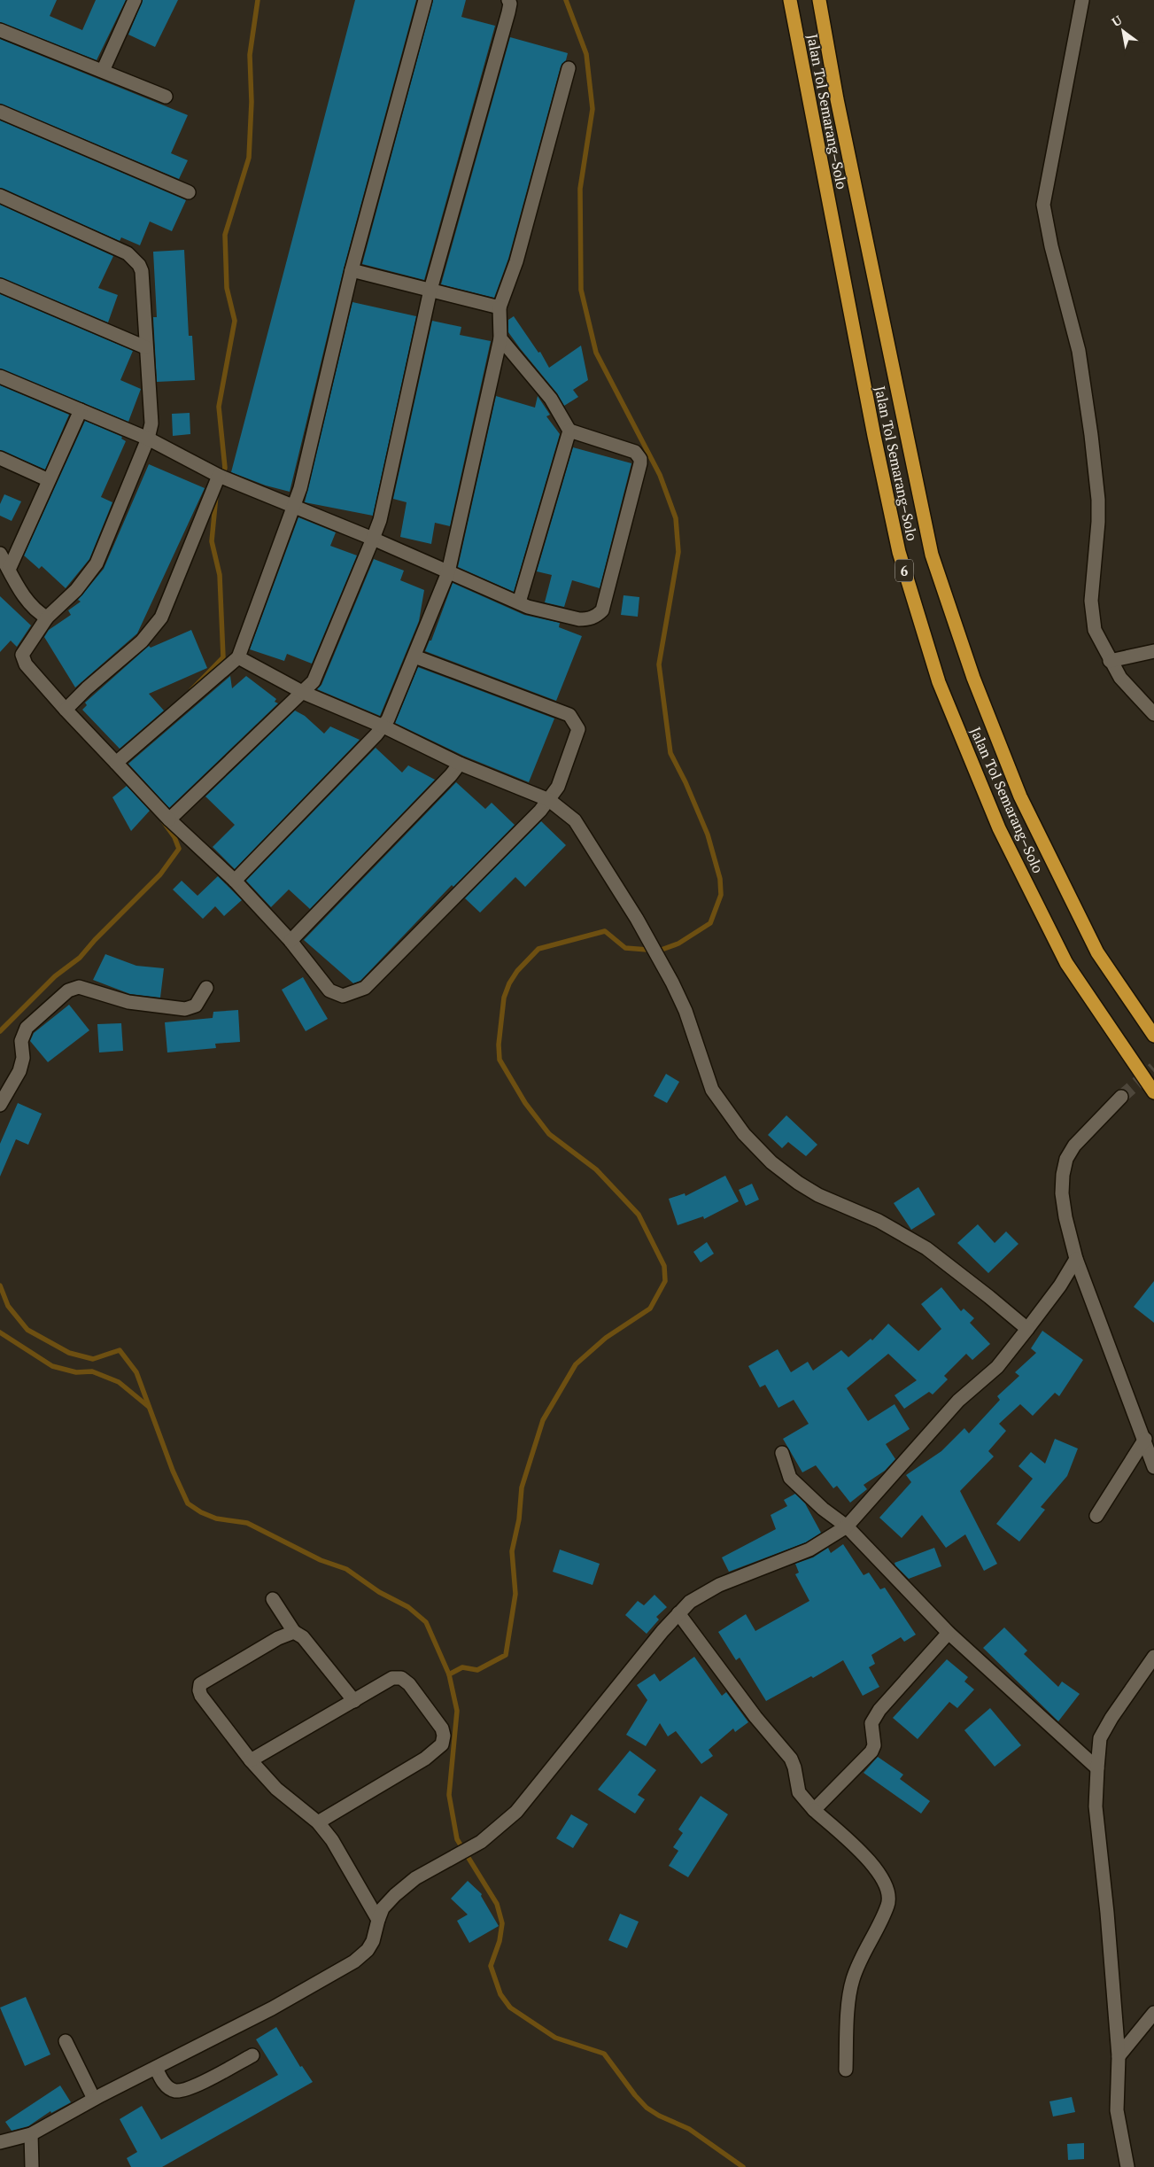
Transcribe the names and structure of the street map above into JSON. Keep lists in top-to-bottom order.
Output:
{
  "streets": {
    "highway": ["Jalan Tol Semarang–Solo", "6"]
  },
  "north": "top left"
}
